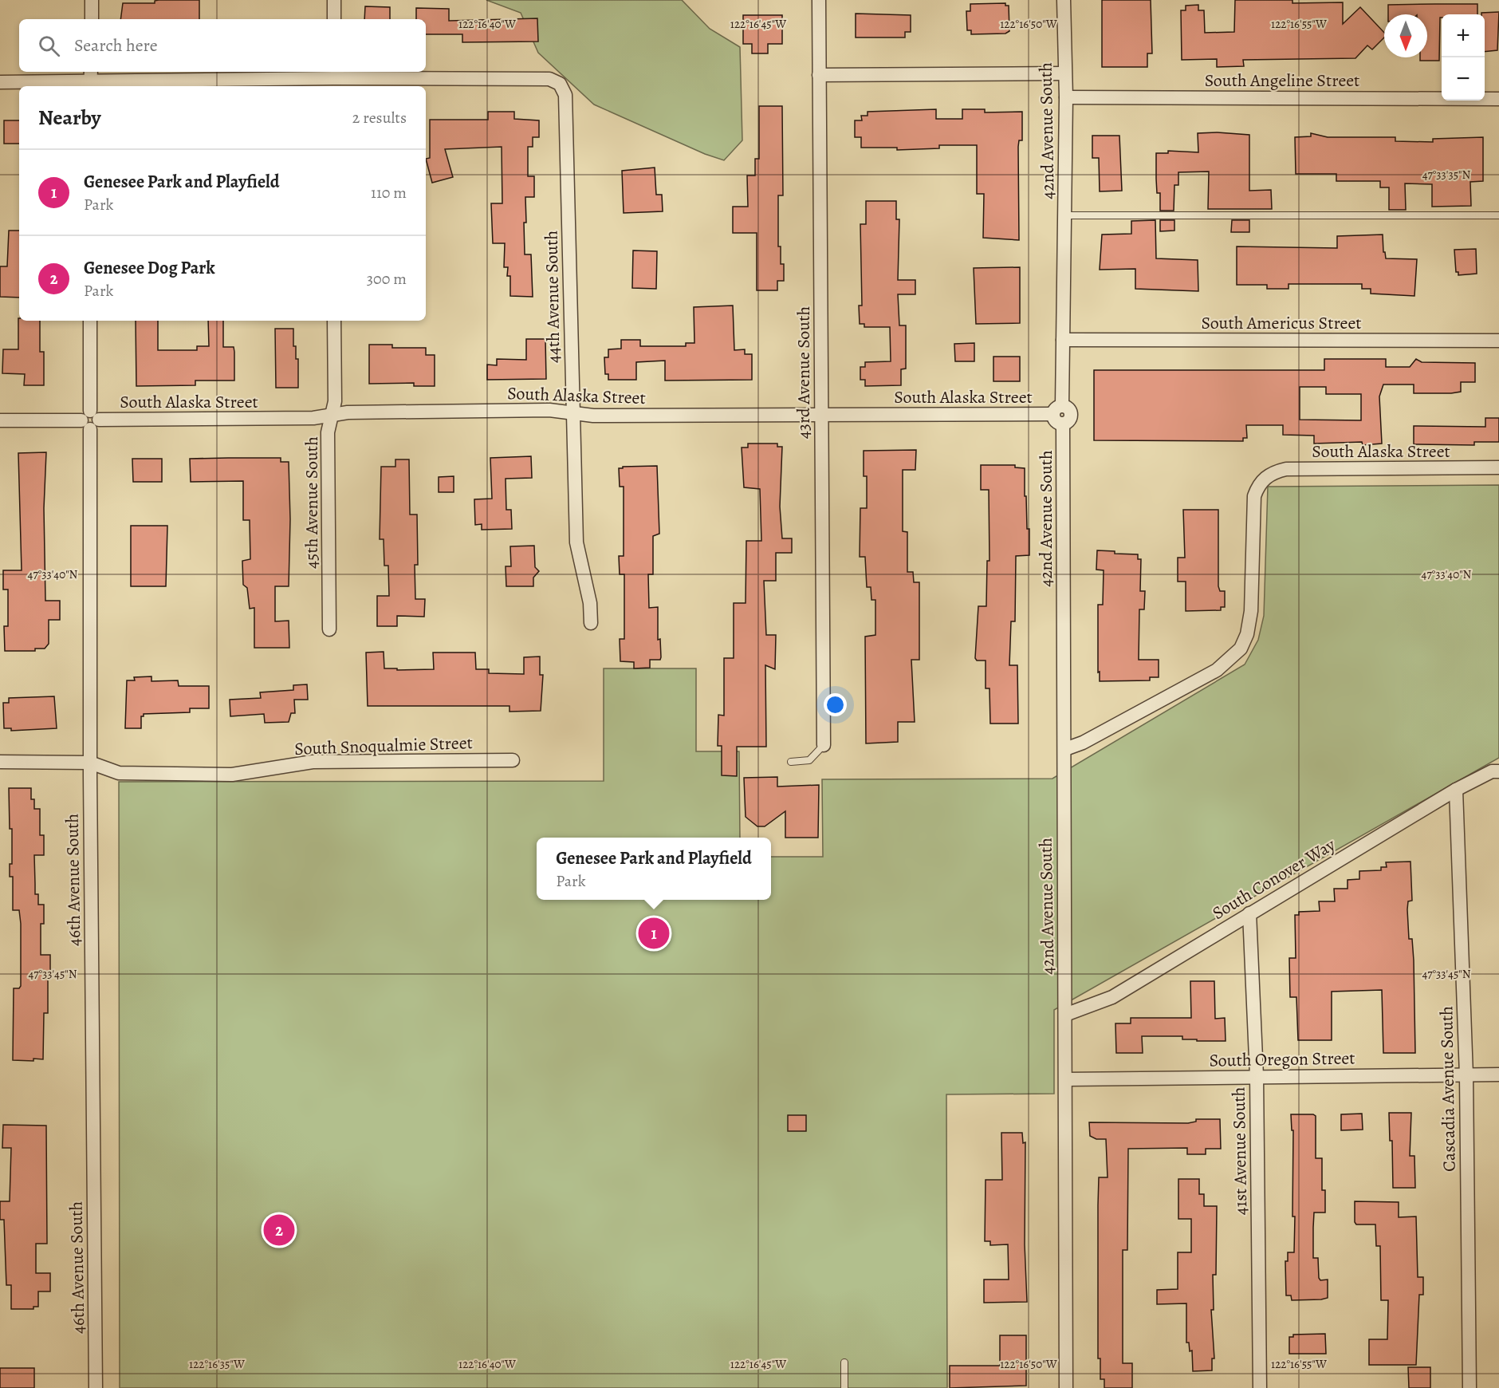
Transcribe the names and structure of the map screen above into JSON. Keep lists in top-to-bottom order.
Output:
{
  "streets": {
    "street": [
      "South Angeline Street",
      "42nd Avenue South",
      "44th Avenue South",
      "South Americus Street",
      "43rd Avenue South",
      "South Alaska Street",
      "45th Avenue South",
      "South Snoqualmie Street",
      "South Conover Way",
      "46th Avenue South",
      "South Oregon Street",
      "Cascadia Avenue South",
      "41st Avenue South"
    ]
  },
  "crossings": [
    ["South Angeline Street", "42nd Avenue South"],
    ["42nd Avenue South", "South Americus Street"],
    ["42nd Avenue South", "South Alaska Street"],
    ["42nd Avenue South", "South Conover Way"],
    ["42nd Avenue South", "South Oregon Street"],
    ["44th Avenue South", "South Alaska Street"],
    ["43rd Avenue South", "South Alaska Street"],
    ["South Alaska Street", "45th Avenue South"],
    ["South Alaska Street", "46th Avenue South"],
    ["South Snoqualmie Street", "46th Avenue South"],
    ["South Conover Way", "Cascadia Avenue South"],
    ["South Conover Way", "41st Avenue South"],
    ["South Oregon Street", "Cascadia Avenue South"],
    ["South Oregon Street", "41st Avenue South"]
  ],
  "north": "bottom",
  "page": {
    "map_buttons": ["+", "−"],
    "search": "Search here",
    "heading": ["Nearby", "2 results"],
    "list": [
      {
        "mark": "1",
        "name": "Genesee Park and Playfield",
        "note": "Park",
        "value": "110 m"
      },
      {
        "mark": "2",
        "name": "Genesee Dog Park",
        "note": "Park",
        "value": "300 m"
      }
    ],
    "popup": ["Genesee Park and Playfield", "Park"],
    "pins": ["1", "2"]
  },
  "coordinates": [
    "122°16'40\"W",
    "122°16'45\"W",
    "122°16'50\"W",
    "122°16'55\"W",
    "47°33'35\"N",
    "47°33'40\"N",
    "47°33'45\"N",
    "122°16'35\"W"
  ]
}
